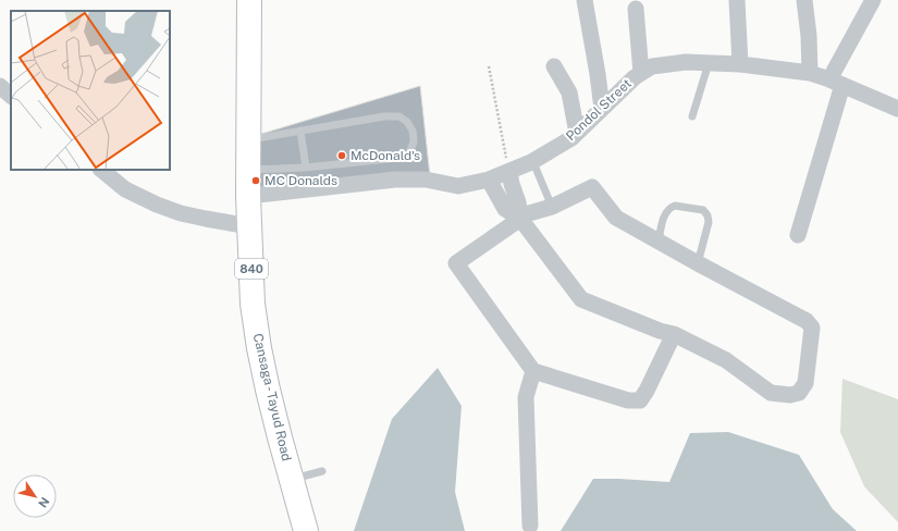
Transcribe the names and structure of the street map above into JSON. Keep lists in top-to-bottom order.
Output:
{
  "streets": {
    "highway": ["840", "Cansaga - Tayud Road"],
    "street": ["Pondol Street"]
  },
  "crossings": [
    ["Pondol Street", "Cansaga - Tayud Road"]
  ],
  "places": ["McDonald's", "MC Donalds"],
  "north": "bottom right"
}
